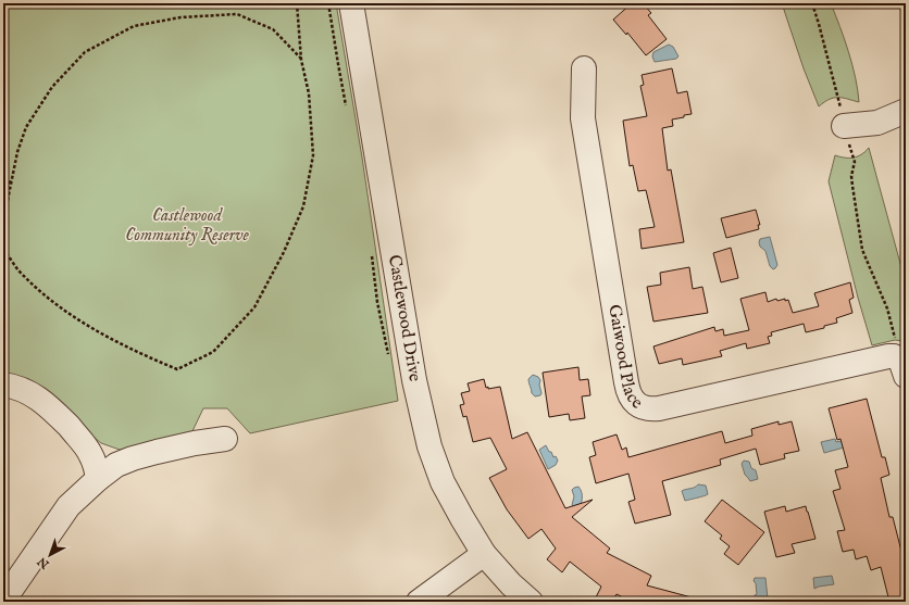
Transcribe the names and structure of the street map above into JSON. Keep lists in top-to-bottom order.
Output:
{
  "streets": {
    "street": ["Castlewood Drive", "Gaiwood Place"]
  },
  "parks": ["Castlewood Community Reserve"],
  "north": "bottom left"
}
